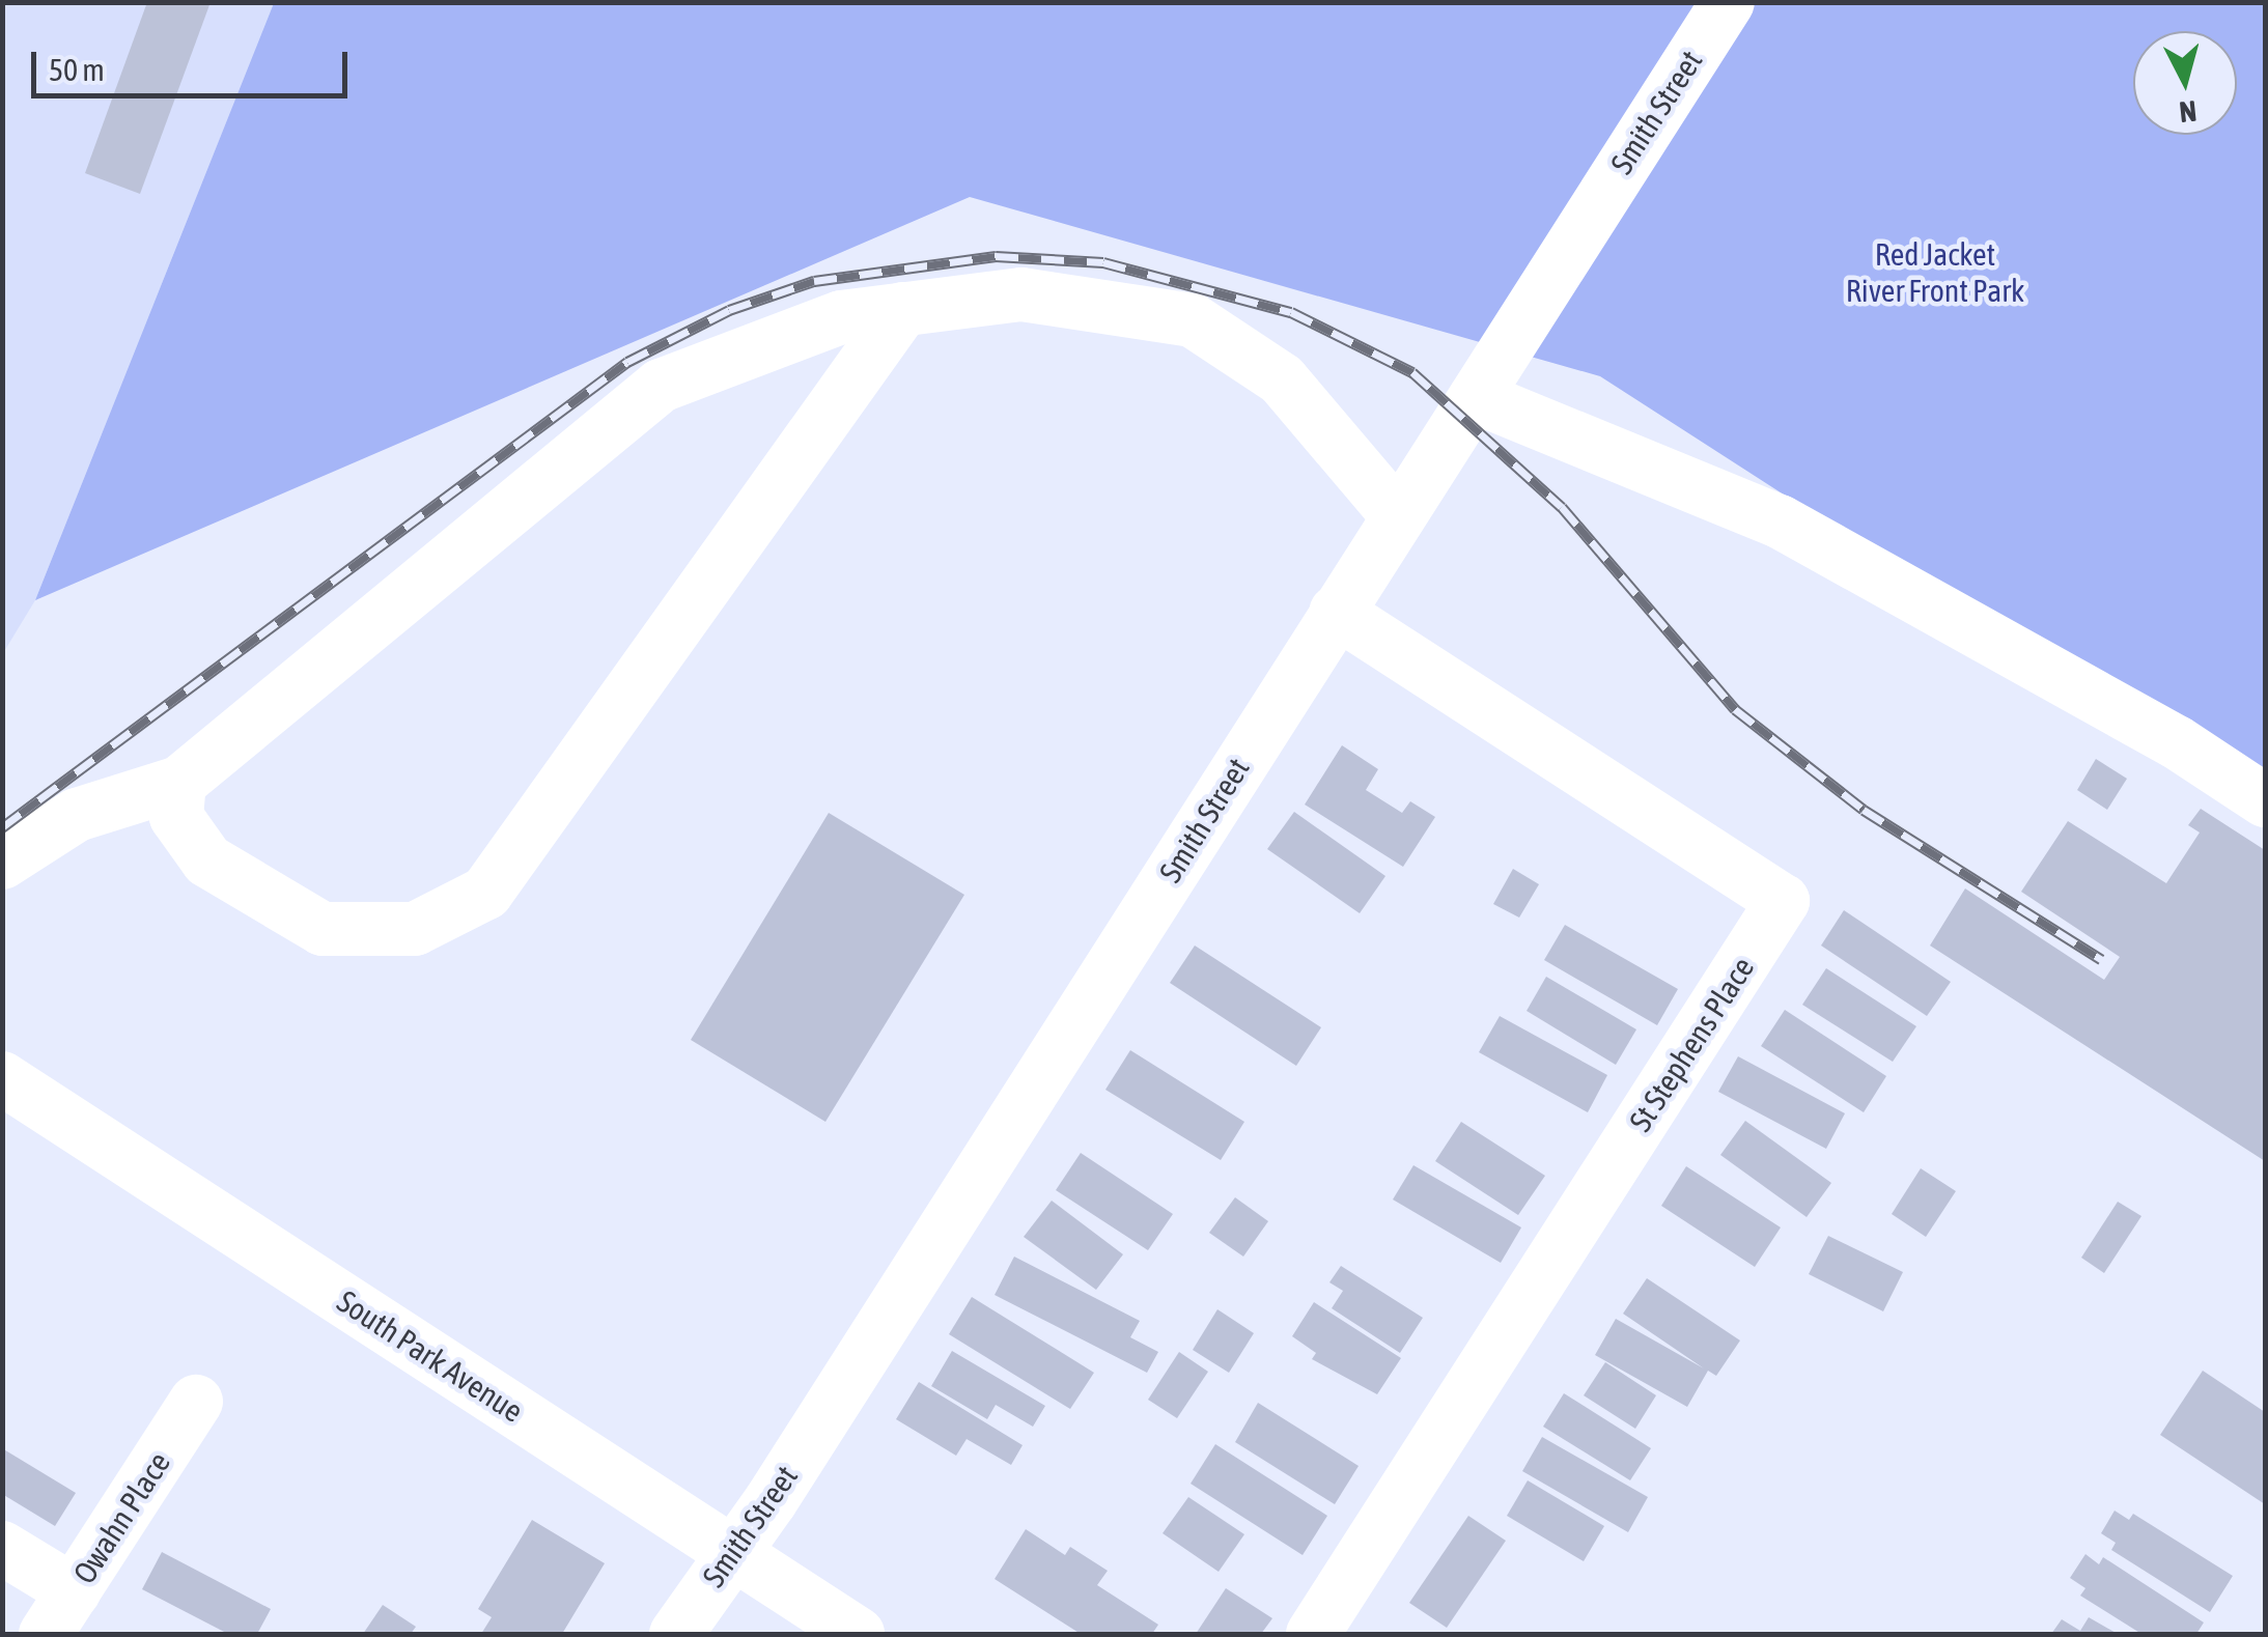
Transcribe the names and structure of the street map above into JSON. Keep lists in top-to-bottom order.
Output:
{
  "streets": {
    "street": [
      "Smith Street",
      "St Stephens Place",
      "South Park Avenue",
      "Owahn Place"
    ]
  },
  "crossings": [
    ["Smith Street", "St Stephens Place"],
    ["Smith Street", "South Park Avenue"]
  ],
  "parks": ["Red Jacket River Front Park"],
  "scale_bar": "50 m",
  "north": "bottom"
}
